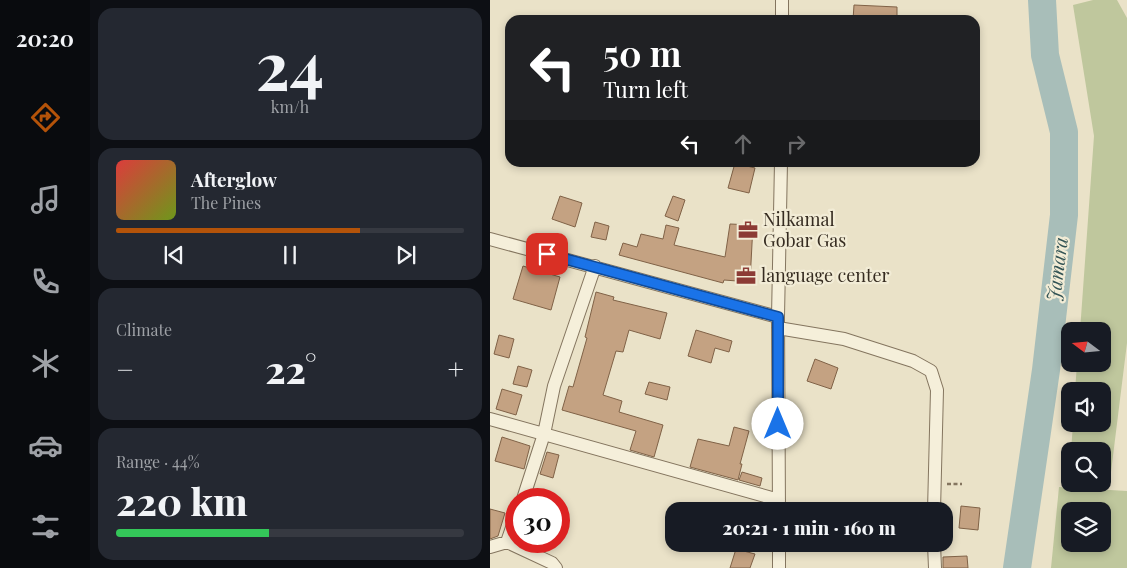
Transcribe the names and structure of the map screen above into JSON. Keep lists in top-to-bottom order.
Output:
{
  "water": ["Jamara"],
  "places": {
    "office": ["Nilkamal Gobar Gas", "language center"]
  },
  "north": "left",
  "page": {
    "tabs": "20:20",
    "tile": [
      ["24", "km/h"],
      "Climate",
      ["Range · 44%", "220 km"]
    ],
    "turn": ["50 m", "Turn left"],
    "song": ["Afterglow", "The Pines"],
    "heat": ["−", "22°", "+"],
    "limit": "30",
    "trip": "20:21 · 1 min · 160 m"
  }
}
